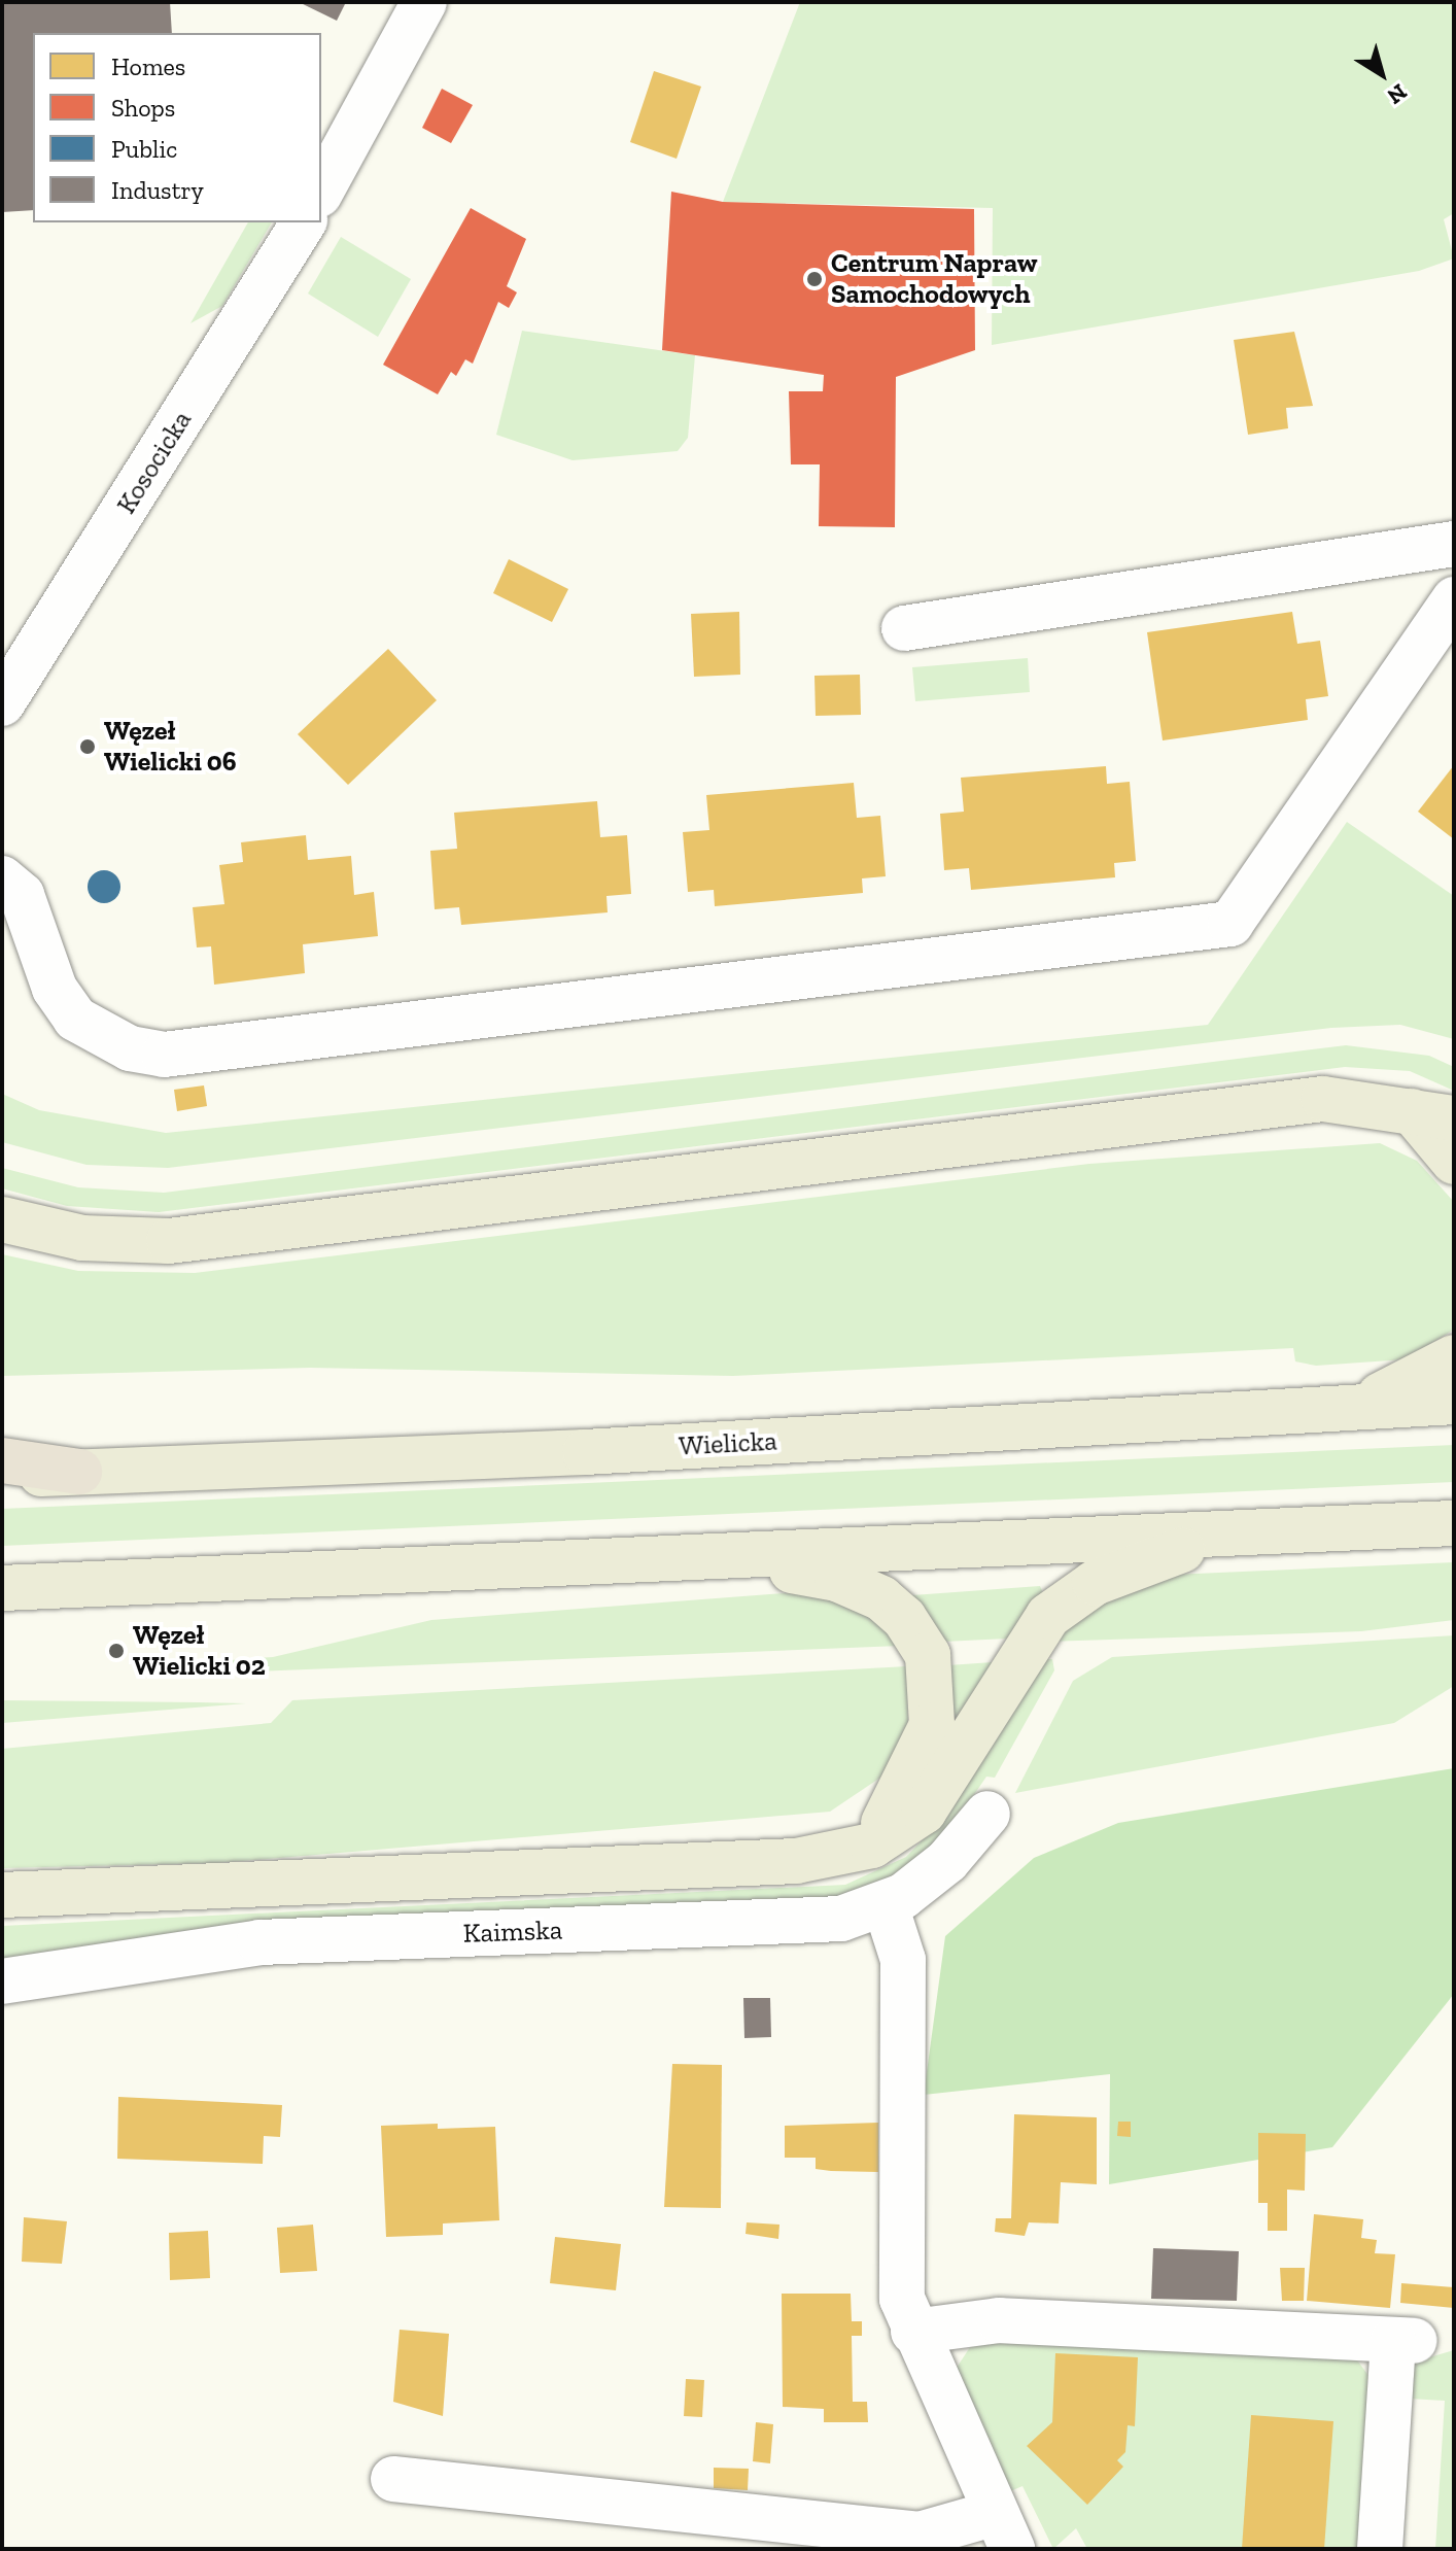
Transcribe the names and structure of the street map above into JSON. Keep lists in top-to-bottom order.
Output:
{
  "streets": {
    "main road": ["Wielicka"],
    "street": ["Kosocicka", "Kaimska"]
  },
  "places": ["Centrum Napraw Samochodowych", "Węzeł Wielicki 06", "Węzeł Wielicki 02"],
  "legend": [
    "Homes",
    "Shops",
    "Public",
    "Industry"
  ],
  "north": "bottom right"
}
